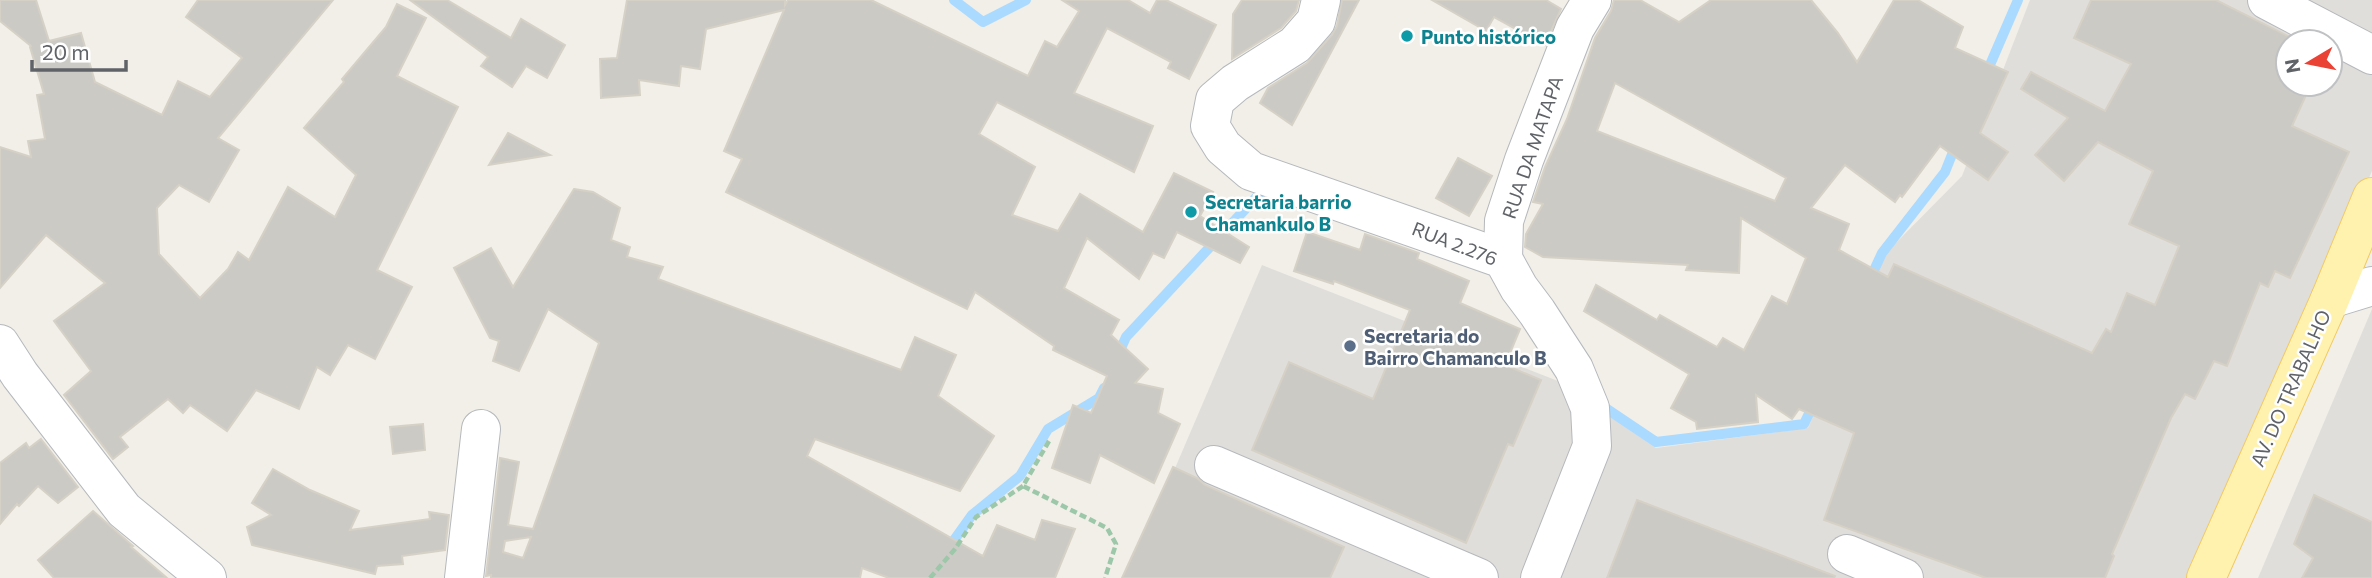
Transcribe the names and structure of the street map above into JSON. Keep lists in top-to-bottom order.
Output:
{
  "streets": {
    "main road": ["AV. DO TRABALHO"],
    "street": ["RUA DA MATAPA", "RUA 2.276"]
  },
  "crossings": [
    ["RUA DA MATAPA", "RUA 2.276"]
  ],
  "places": ["Punto histórico", "Secretaria barrio Chamankulo B", "Secretaria do Bairro Chamanculo B"],
  "scale_bar": "20 m",
  "north": "left"
}
